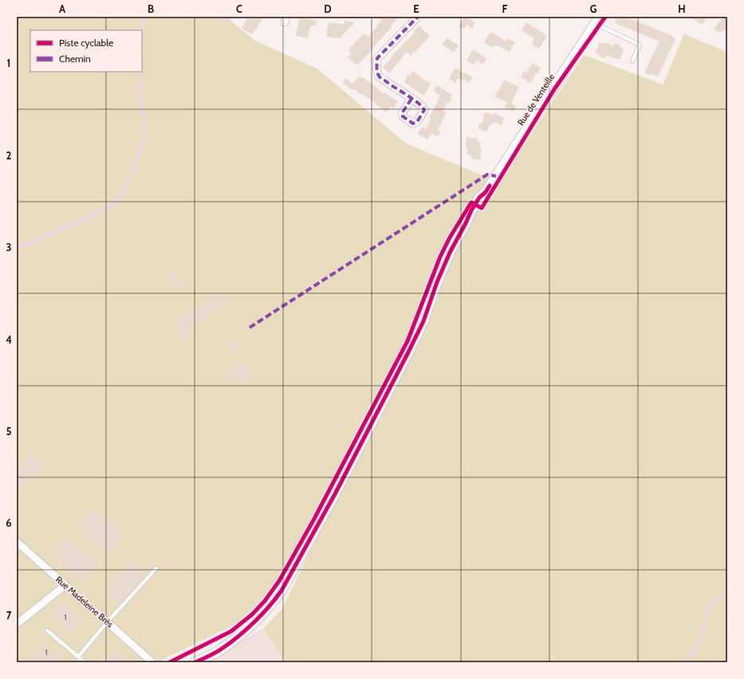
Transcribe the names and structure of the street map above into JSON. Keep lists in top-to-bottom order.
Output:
{
  "streets": {
    "street": ["Rue de Venteille", "Rue Madeleine Brès"]
  },
  "house_numbers": ["1", "1"],
  "legend": ["Piste cyclable", "Chemin"],
  "grid": {
    "columns": [
      "A",
      "B",
      "C",
      "D",
      "E",
      "F",
      "G",
      "H"
    ],
    "rows": [
      "1",
      "2",
      "3",
      "4",
      "5",
      "6",
      "7"
    ]
  }
}
